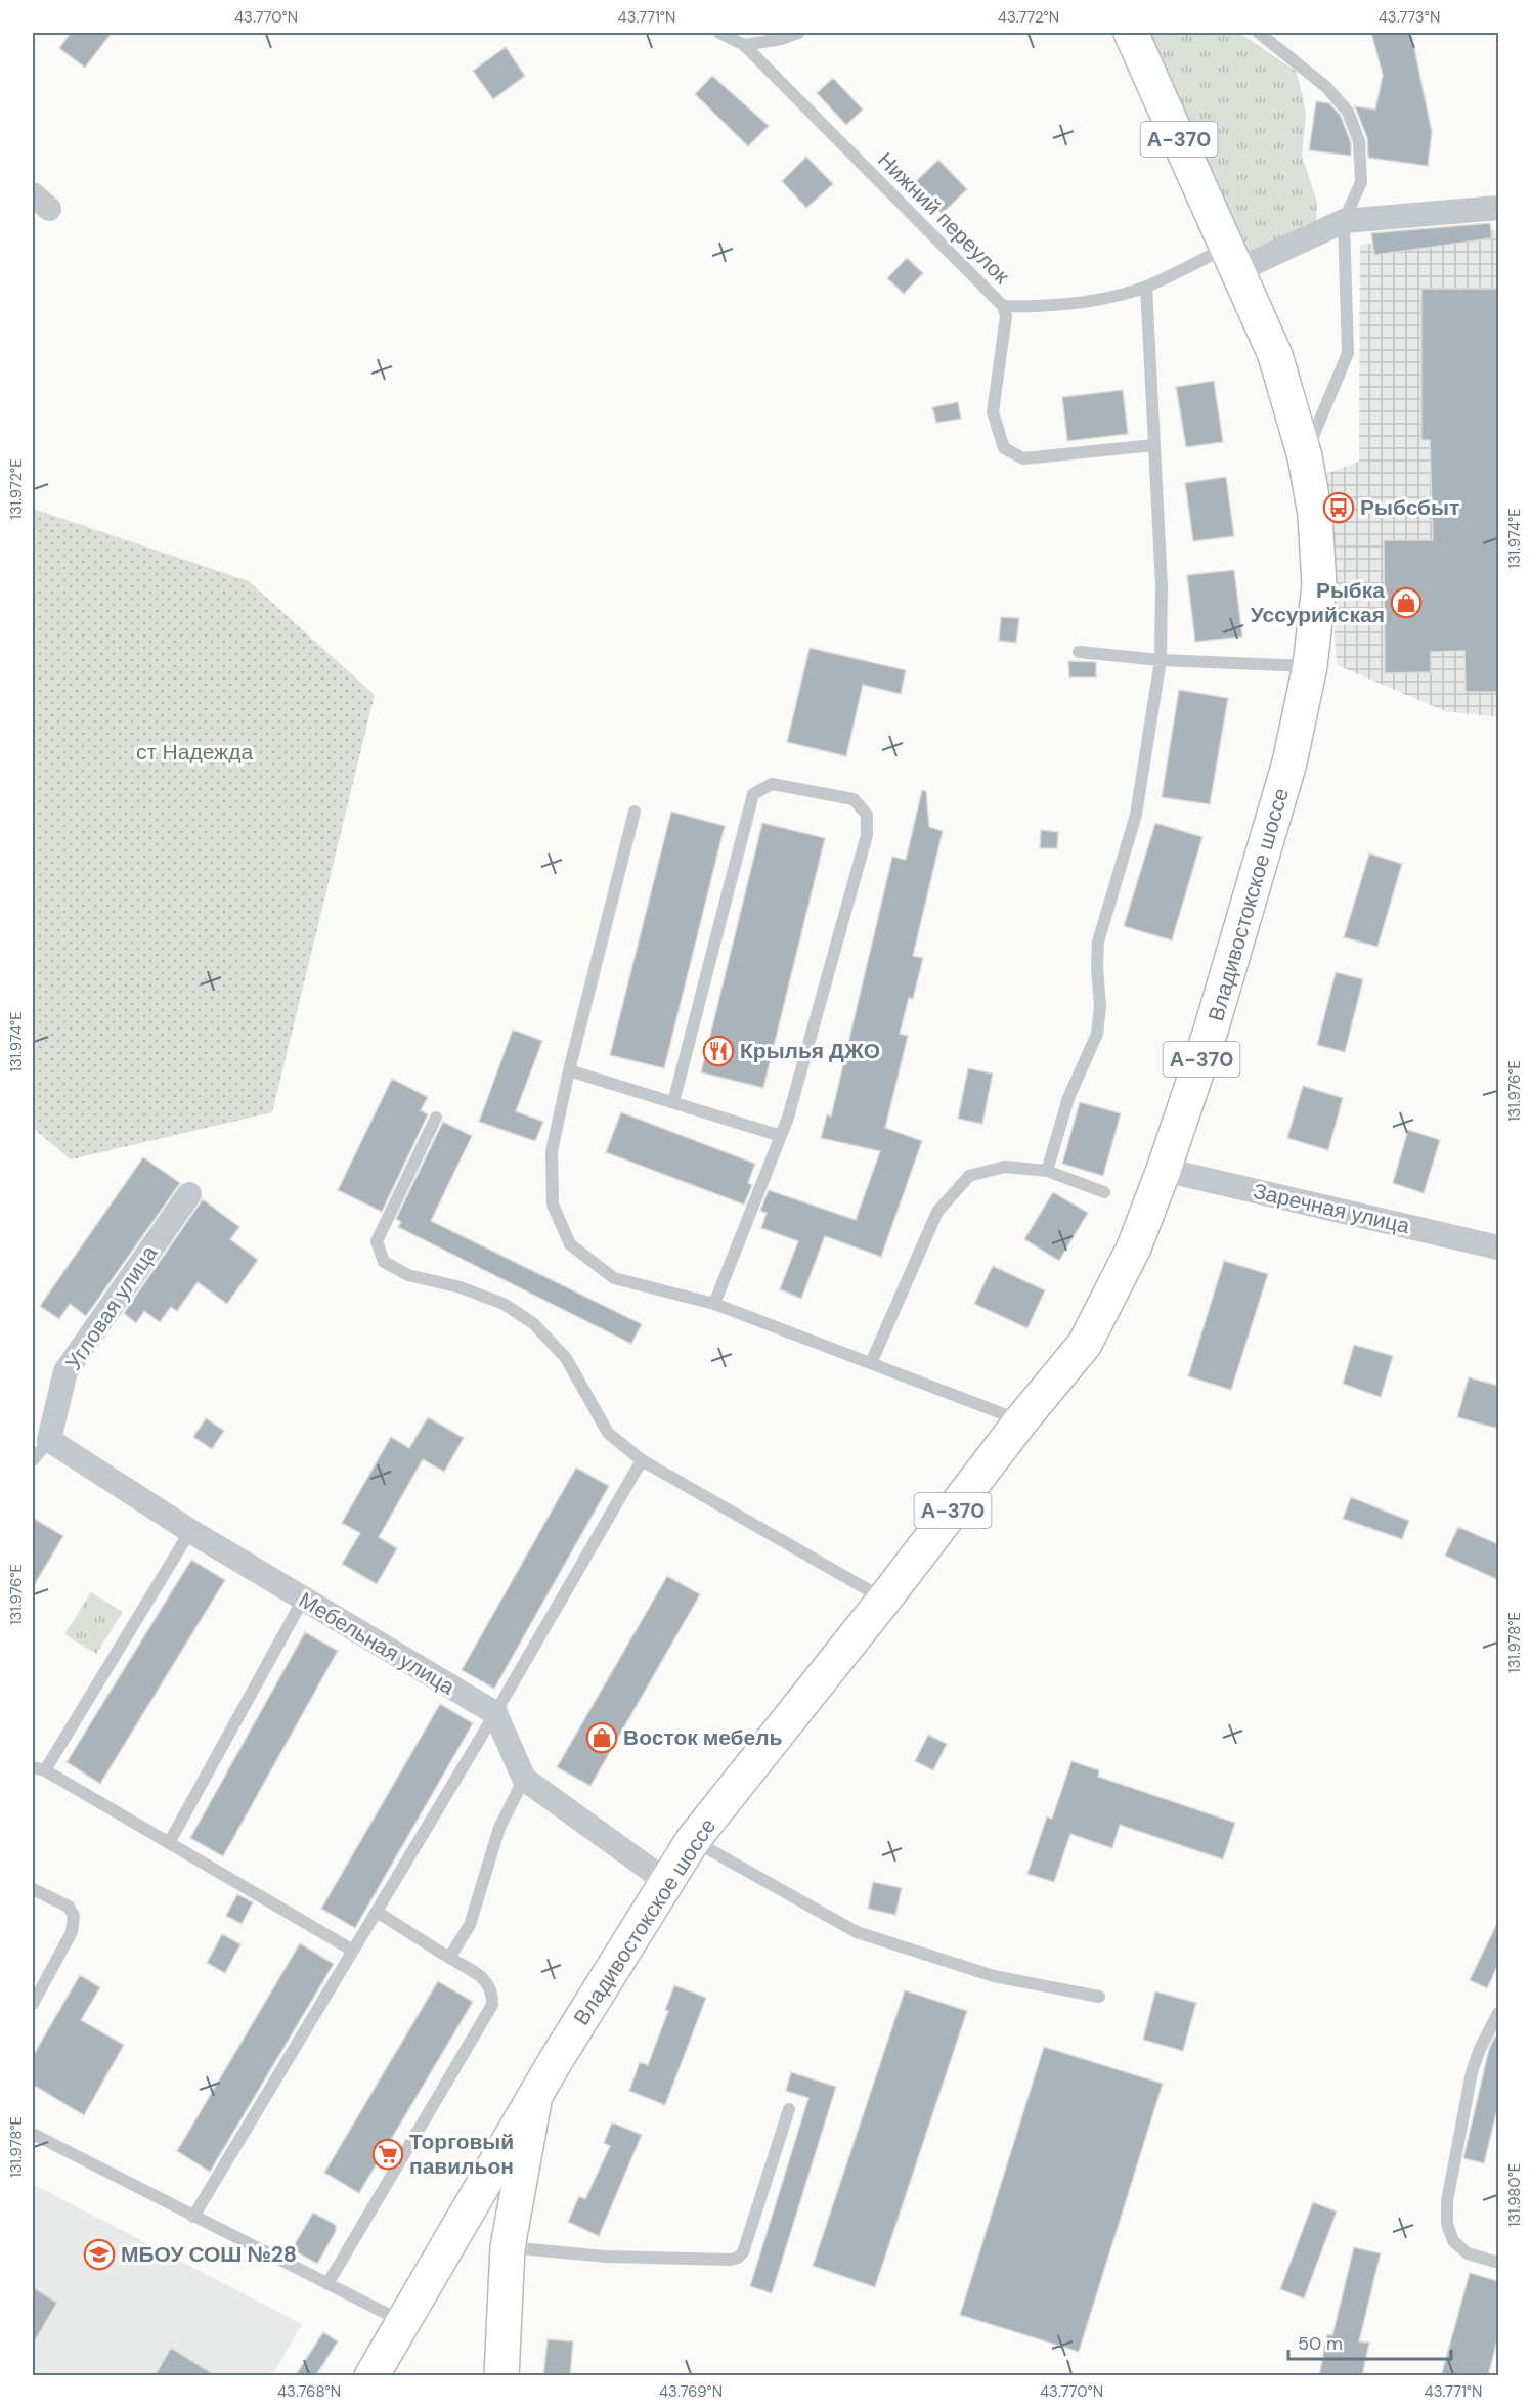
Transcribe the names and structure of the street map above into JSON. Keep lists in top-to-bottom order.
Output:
{
  "streets": {
    "main road": ["А-370", "Владивостокское шоссе"],
    "street": ["Заречная улица", "Угловая улица", "Мебельная улица"],
    "lane": ["Нижний переулок"]
  },
  "crossings": [
    ["Владивостокское шоссе", "Заречная улица"],
    ["Угловая улица", "Мебельная улица"]
  ],
  "parks": ["ст Надежда"],
  "places": {
    "bus stop": ["Рыбсбыт"],
    "shop": ["Рыбка Уссурийская", "Восток мебель"],
    "restaurant": ["Крылья ДЖО"],
    "supermarket": ["Торговый павильон"],
    "school or university": ["МБОУ СОШ №28"]
  },
  "scale_bar": "50 m",
  "coordinates": [
    "43.770°N",
    "43.771°N",
    "43.772°N",
    "43.773°N",
    "131.972°E",
    "131.974°E",
    "131.976°E",
    "131.978°E",
    "131.980°E",
    "43.768°N",
    "43.769°N"
  ]
}
